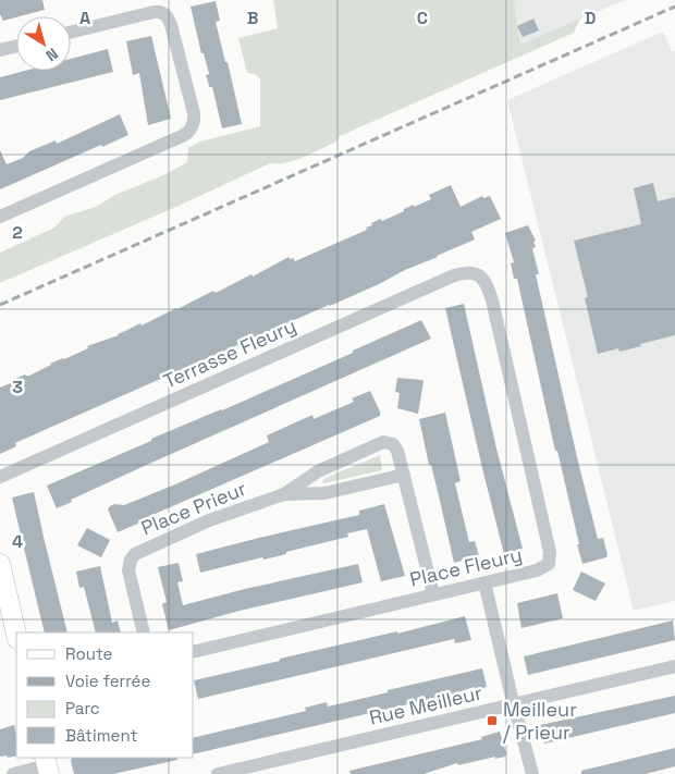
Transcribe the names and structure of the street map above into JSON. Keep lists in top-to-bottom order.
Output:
{
  "streets": {
    "street": [
      "Terrasse Fleury",
      "Place Prieur",
      "Place Fleury",
      "Rue Meilleur"
    ]
  },
  "crossings": [
    ["Terrasse Fleury", "Place Fleury"],
    ["Place Prieur", "Place Fleury"]
  ],
  "places": {
    "transit": ["Meilleur / Prieur"]
  },
  "legend": [
    "Route",
    "Voie ferrée",
    "Parc",
    "Bâtiment"
  ],
  "north": "bottom right",
  "grid": {
    "columns": [
      "A",
      "B",
      "C",
      "D"
    ],
    "rows": ["2", "3", "4"]
  }
}
